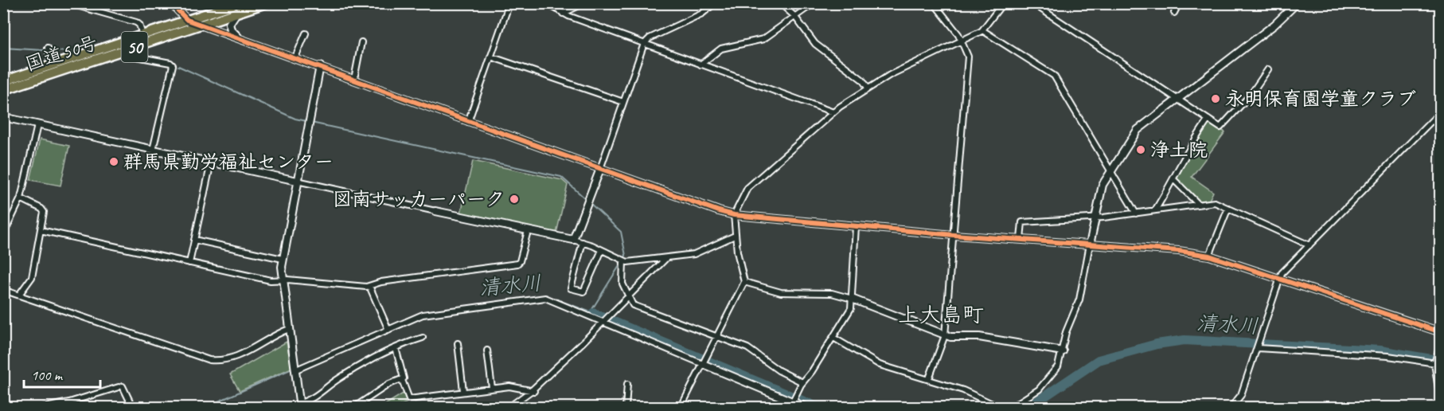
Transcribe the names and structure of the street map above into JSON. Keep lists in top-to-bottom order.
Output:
{
  "streets": {
    "highway": ["50", "国道50号"]
  },
  "districts": ["上大島町"],
  "water": ["清水川"],
  "places": [
    "永明保育園学童クラブ",
    "浄土院",
    "群馬県勤労福祉センター",
    "図南サッカーパーク"
  ],
  "scale_bar": "100 m"
}
